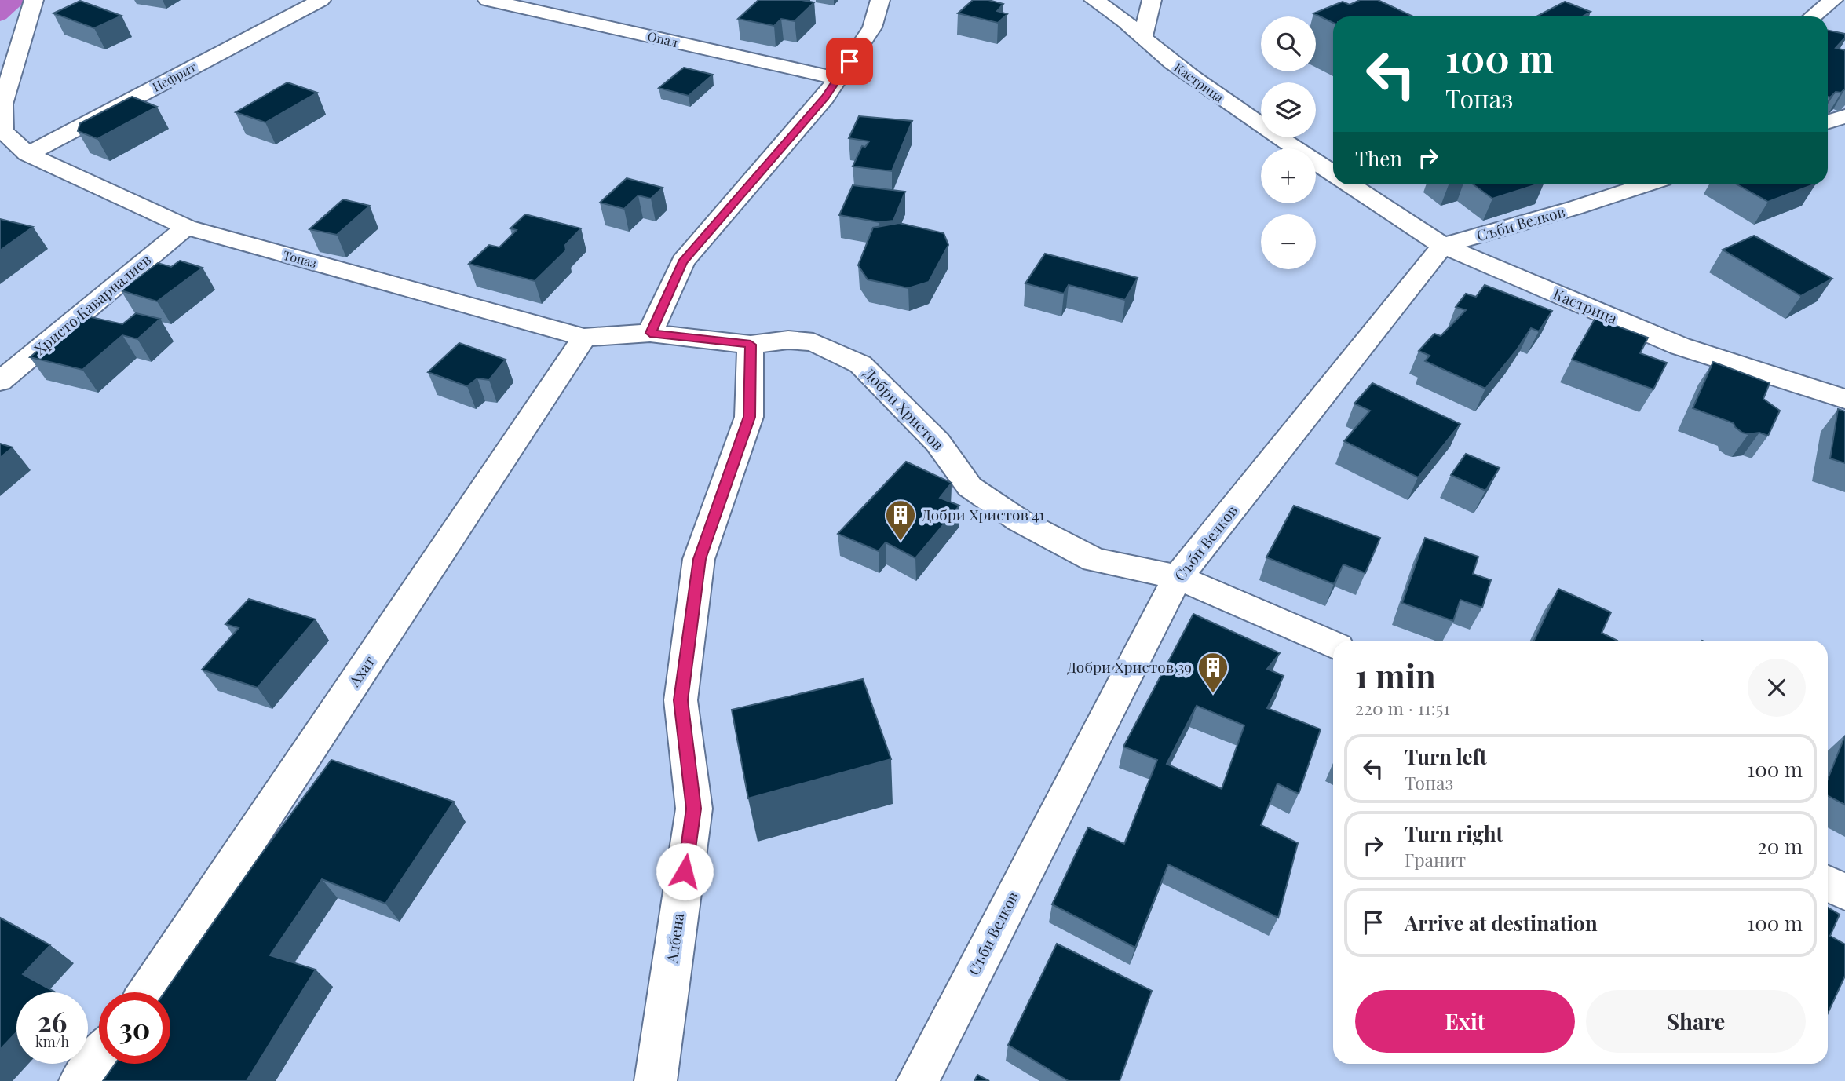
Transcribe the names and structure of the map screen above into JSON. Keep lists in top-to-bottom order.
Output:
{
  "streets": {
    "street": [
      "Опал",
      "Нефрит",
      "Кастрица",
      "Съби Велков",
      "Топаз",
      "Христо Каварналиев",
      "Добри Христов",
      "Ахат",
      "Албена"
    ]
  },
  "crossings": [
    ["Нефрит", "Топаз"],
    ["Кастрица", "Съби Велков"],
    ["Съби Велков", "Добри Христов"],
    ["Топаз", "Христо Каварналиев"],
    ["Топаз", "Добри Христов"],
    ["Топаз", "Ахат"],
    ["Топаз", "Албена"],
    ["Добри Христов", "Албена"]
  ],
  "places": {
    "building": ["Добри Христов 41", "Добри Христов 39"]
  },
  "page": {
    "map_buttons": ["+", "−"],
    "turn": ["100 m", "Топаз"],
    "then": "Then",
    "heading": ["1 min", "220 m · 11:51"],
    "list": [
      {
        "name": "Turn left",
        "note": "Топаз",
        "value": "100 m"
      },
      {
        "name": "Turn right",
        "note": "Гранит",
        "value": "20 m"
      },
      {
        "name": "Arrive at destination",
        "value": "100 m"
      }
    ],
    "buttons": ["Exit", "Share"],
    "speed": "26 km/h",
    "limit": "30"
  }
}
